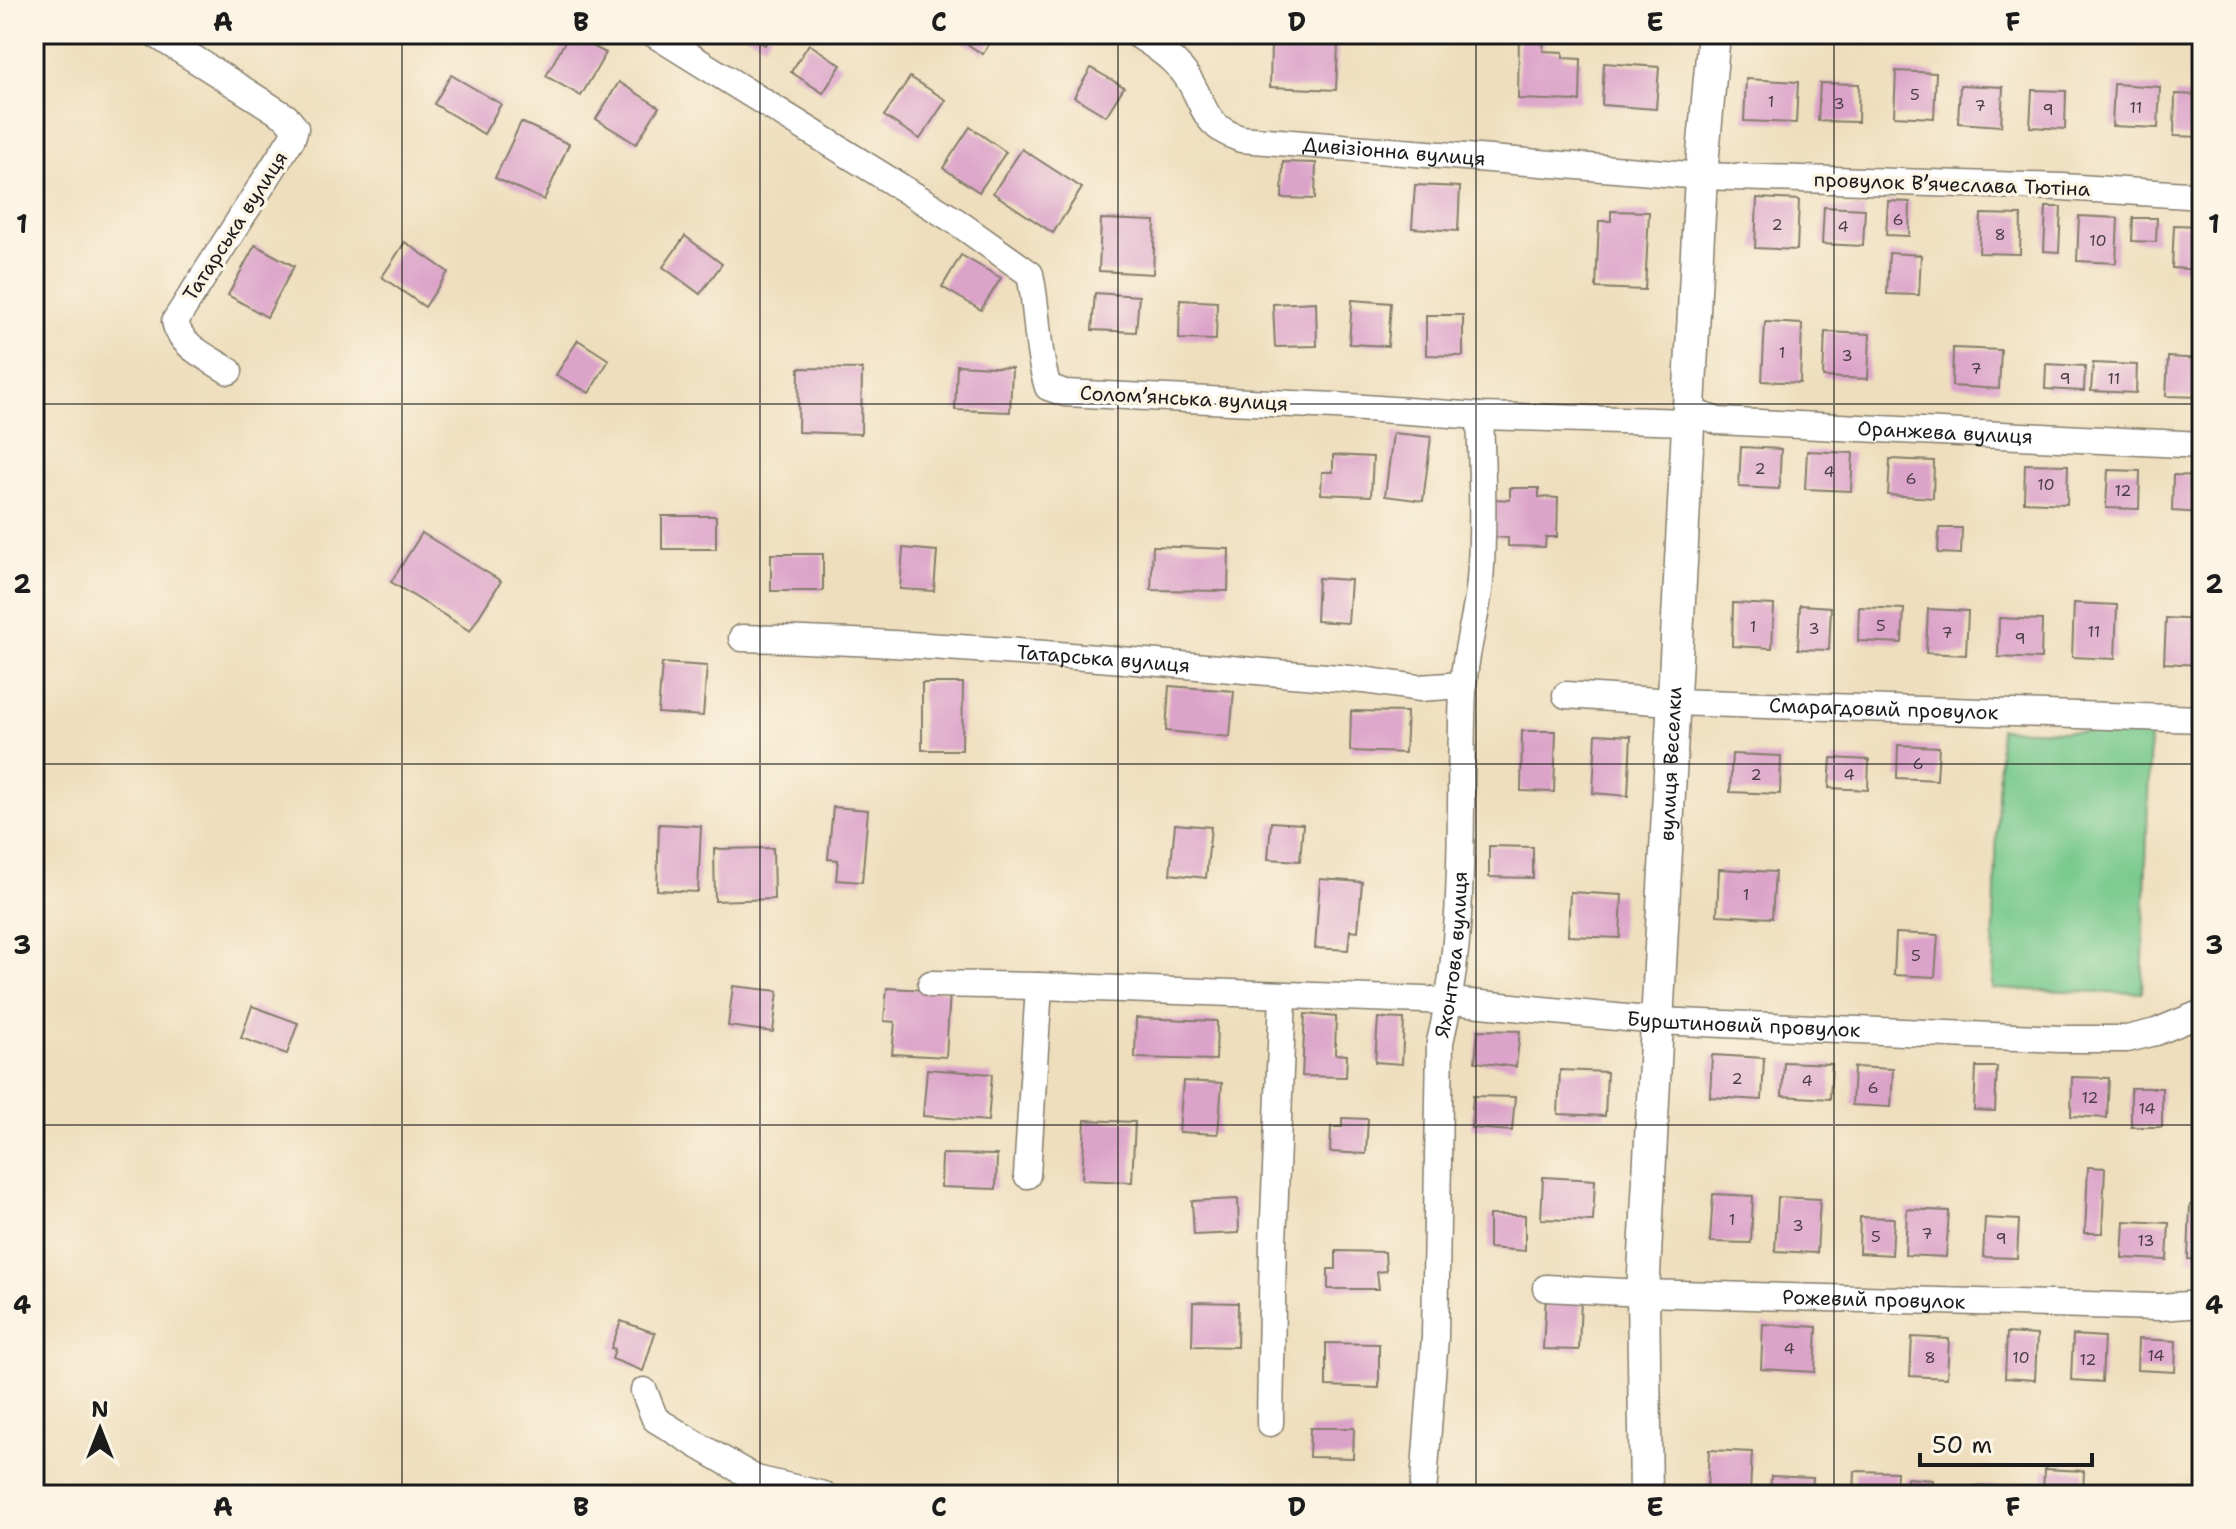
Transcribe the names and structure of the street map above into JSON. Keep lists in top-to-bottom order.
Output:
{
  "streets": {
    "street": [
      "Дивізіонна вулиця",
      "провулок Вʼячеслава Тютіна",
      "Татарська вулиця",
      "Соломʼянська вулиця",
      "Оранжева вулиця",
      "Смарагдовий провулок",
      "вулиця Веселки",
      "Яхонтова вулиця",
      "Бурштиновий провулок",
      "Рожевий провулок"
    ]
  },
  "crossings": [
    ["Дивізіонна вулиця", "провулок Вʼячеслава Тютіна"],
    ["Дивізіонна вулиця", "вулиця Веселки"],
    ["провулок Вʼячеслава Тютіна", "вулиця Веселки"],
    ["Татарська вулиця", "Яхонтова вулиця"],
    ["Соломʼянська вулиця", "Оранжева вулиця"],
    ["Соломʼянська вулиця", "вулиця Веселки"],
    ["Соломʼянська вулиця", "Яхонтова вулиця"],
    ["Оранжева вулиця", "вулиця Веселки"],
    ["Смарагдовий провулок", "вулиця Веселки"],
    ["вулиця Веселки", "Бурштиновий провулок"],
    ["вулиця Веселки", "Рожевий провулок"],
    ["Яхонтова вулиця", "Бурштиновий провулок"]
  ],
  "house_numbers": [
    "5",
    "1",
    "3",
    "7",
    "11",
    "9",
    "6",
    "2",
    "4",
    "8",
    "10",
    "1",
    "3",
    "7",
    "9",
    "11",
    "2",
    "4",
    "6",
    "10",
    "12",
    "5",
    "1",
    "3",
    "11",
    "7",
    "9",
    "6",
    "2",
    "4",
    "1",
    "5",
    "2",
    "4",
    "6",
    "12",
    "14",
    "1",
    "3",
    "7",
    "5",
    "9",
    "13",
    "4",
    "14",
    "8",
    "10",
    "12"
  ],
  "scale_bar": "50 m",
  "north": "top",
  "grid": {
    "columns": [
      "A",
      "B",
      "C",
      "D",
      "E",
      "F"
    ],
    "rows": [
      "1",
      "2",
      "3",
      "4"
    ]
  }
}
